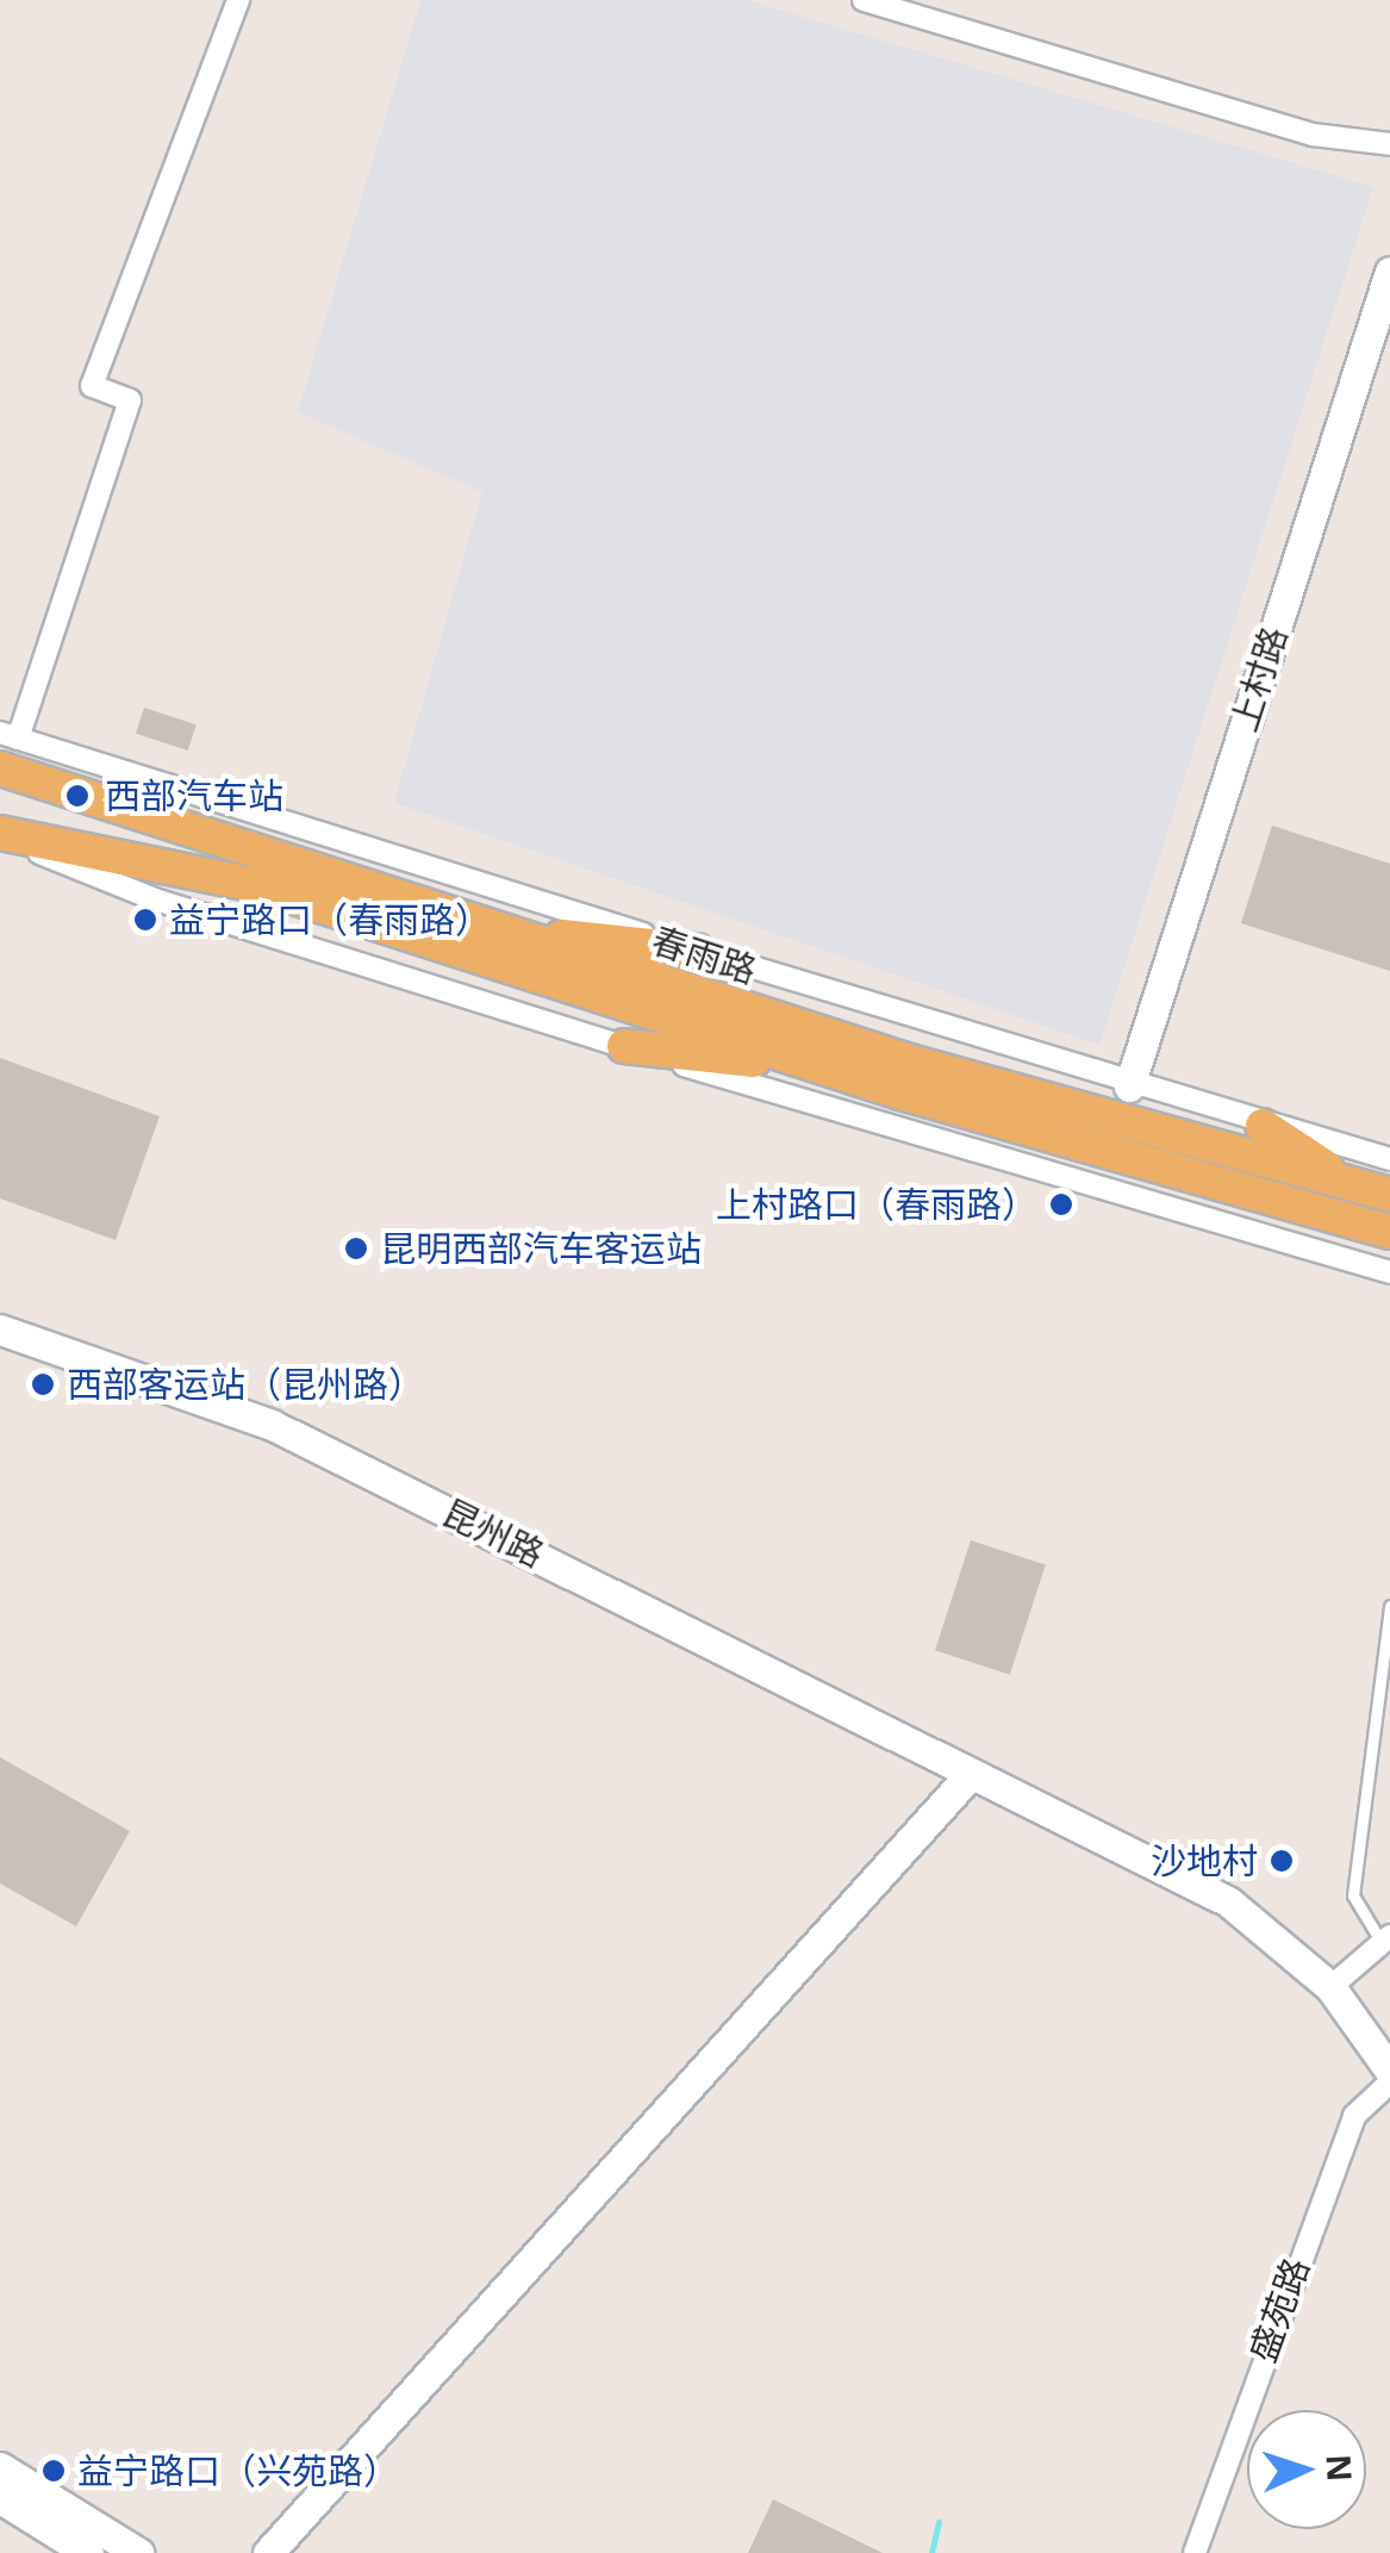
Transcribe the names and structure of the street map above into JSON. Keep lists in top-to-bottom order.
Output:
{
  "streets": {
    "main road": ["上村路", "春雨路", "昆州路"],
    "street": ["盛苑路"]
  },
  "places": [
    "西部汽车站",
    "益宁路口（春雨路）",
    "上村路口（春雨路）",
    "昆明西部汽车客运站",
    "西部客运站（昆州路）",
    "沙地村",
    "益宁路口（兴苑路）"
  ],
  "north": "right"
}
